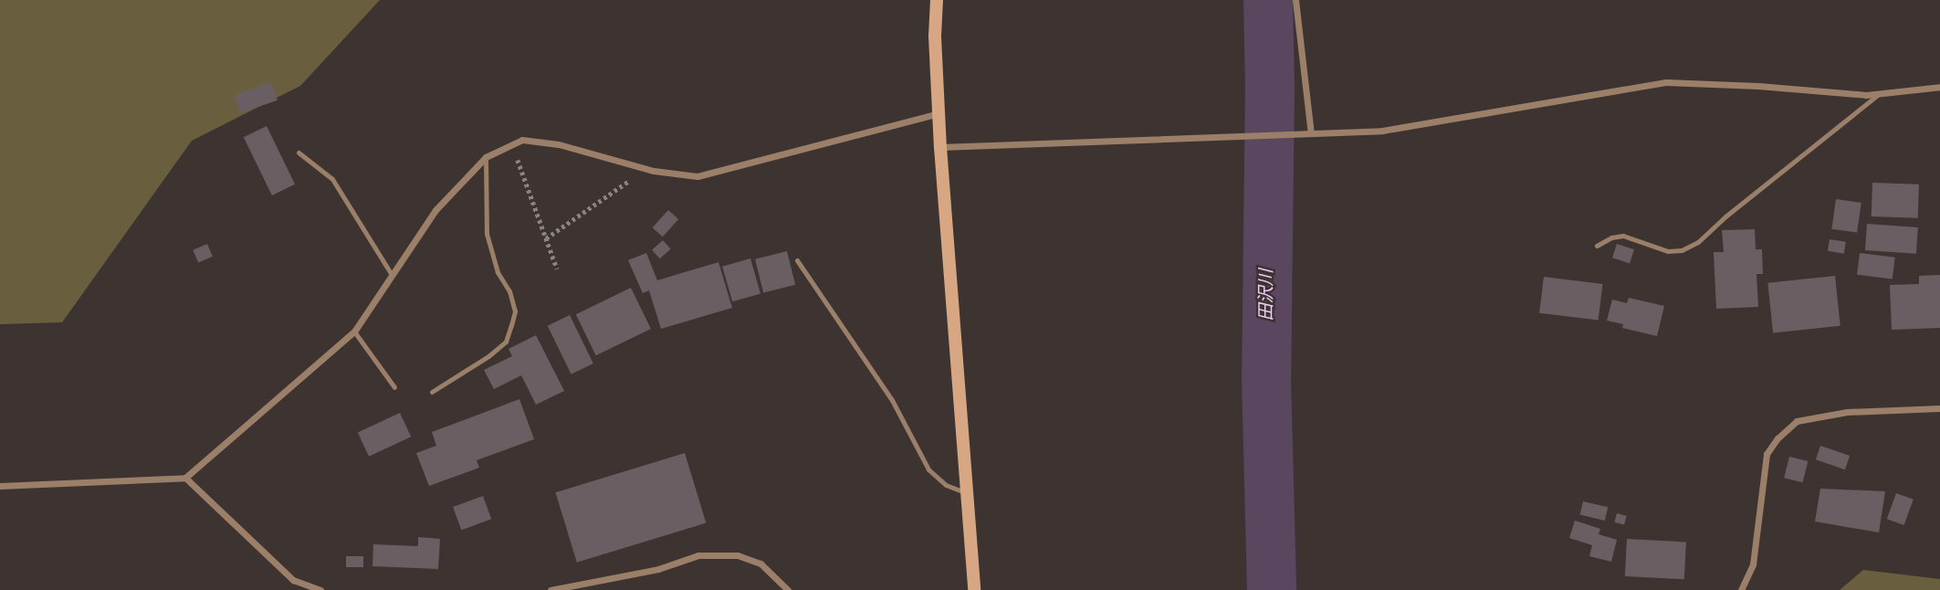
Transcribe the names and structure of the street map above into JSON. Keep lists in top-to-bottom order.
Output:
{
  "water": ["田沢川"]
}
